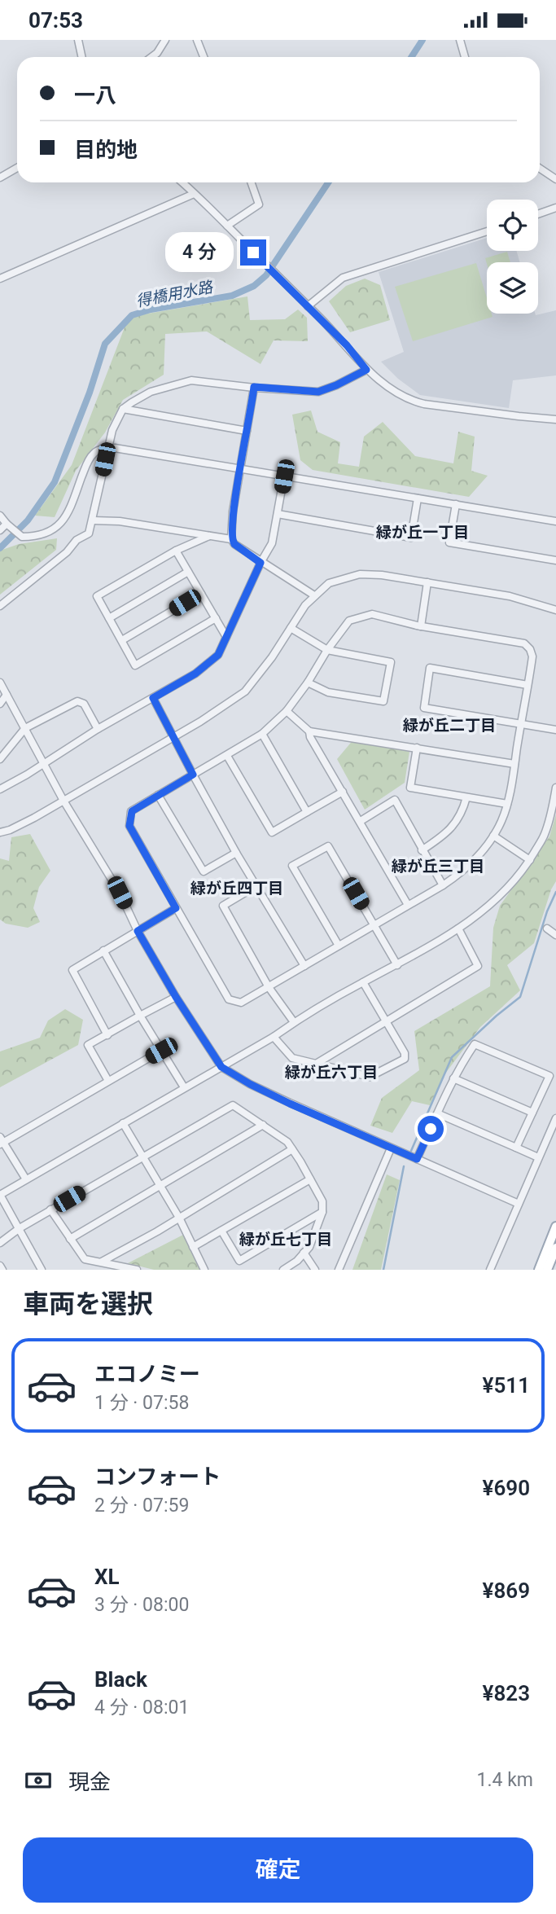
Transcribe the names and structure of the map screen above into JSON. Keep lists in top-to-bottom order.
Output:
{
  "districts": [
    "緑が丘一丁目",
    "緑が丘二丁目",
    "緑が丘三丁目",
    "緑が丘四丁目",
    "緑が丘六丁目",
    "緑が丘七丁目"
  ],
  "water": ["得橋用水路"],
  "page": {
    "status": "07:53",
    "banner": ["一八", "目的地"],
    "bubble": "4 分",
    "heading": "車両を選択",
    "list": [
      {
        "name": "エコノミー",
        "note": "1 分 · 07:58",
        "value": "¥511"
      },
      {
        "name": "コンフォート",
        "note": "2 分 · 07:59",
        "value": "¥690"
      },
      {
        "name": "XL",
        "note": "3 分 · 08:00",
        "value": "¥869"
      },
      {
        "name": "Black",
        "note": "4 分 · 08:01",
        "value": "¥823"
      }
    ],
    "pay": ["現金", "1.4 km"],
    "buttons": "確定"
  }
}
